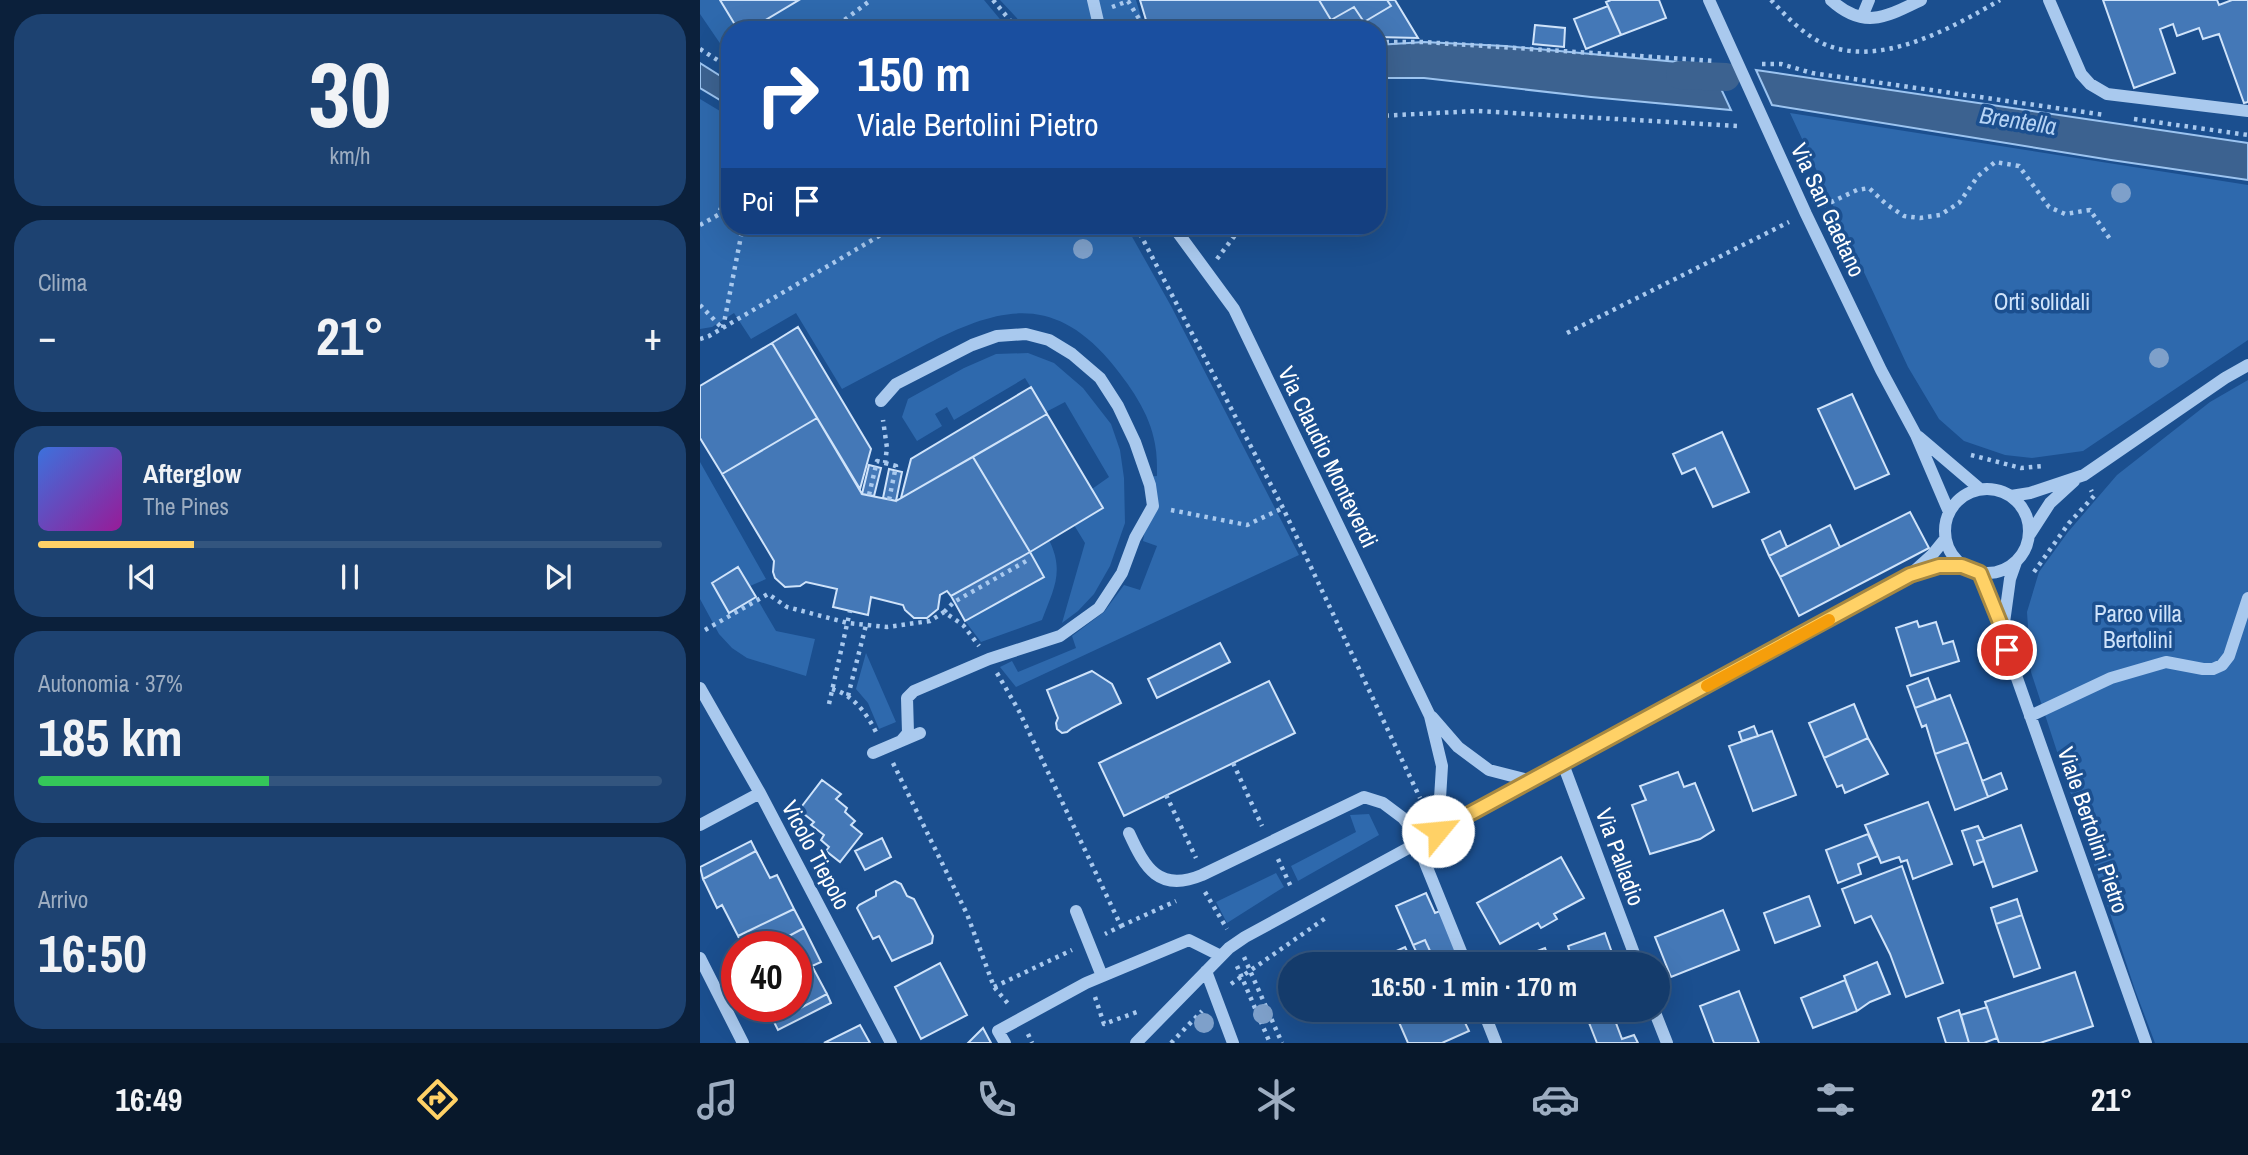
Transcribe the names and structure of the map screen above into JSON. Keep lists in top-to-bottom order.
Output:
{
  "streets": {
    "street": [
      "Via San Gaetano",
      "Via Claudio Monteverdi",
      "Viale Bertolini Pietro",
      "Vicolo Tiepolo",
      "Via Palladio"
    ]
  },
  "crossings": [
    ["Via San Gaetano", "Viale Bertolini Pietro"]
  ],
  "water": ["Brentella"],
  "parks": ["Orti solidali", "Parco villa Bertolini"],
  "page": {
    "tile": [
      ["30", "km/h"],
      "Clima",
      ["Autonomia · 37%", "185 km"],
      ["Arrivo", "16:50"]
    ],
    "turn": ["150 m", "Viale Bertolini Pietro"],
    "then": "Poi",
    "heat": ["−", "21°", "+"],
    "song": ["Afterglow", "The Pines"],
    "limit": "40",
    "trip": "16:50 · 1 min · 170 m",
    "tabs": ["16:49", "21°"]
  }
}
